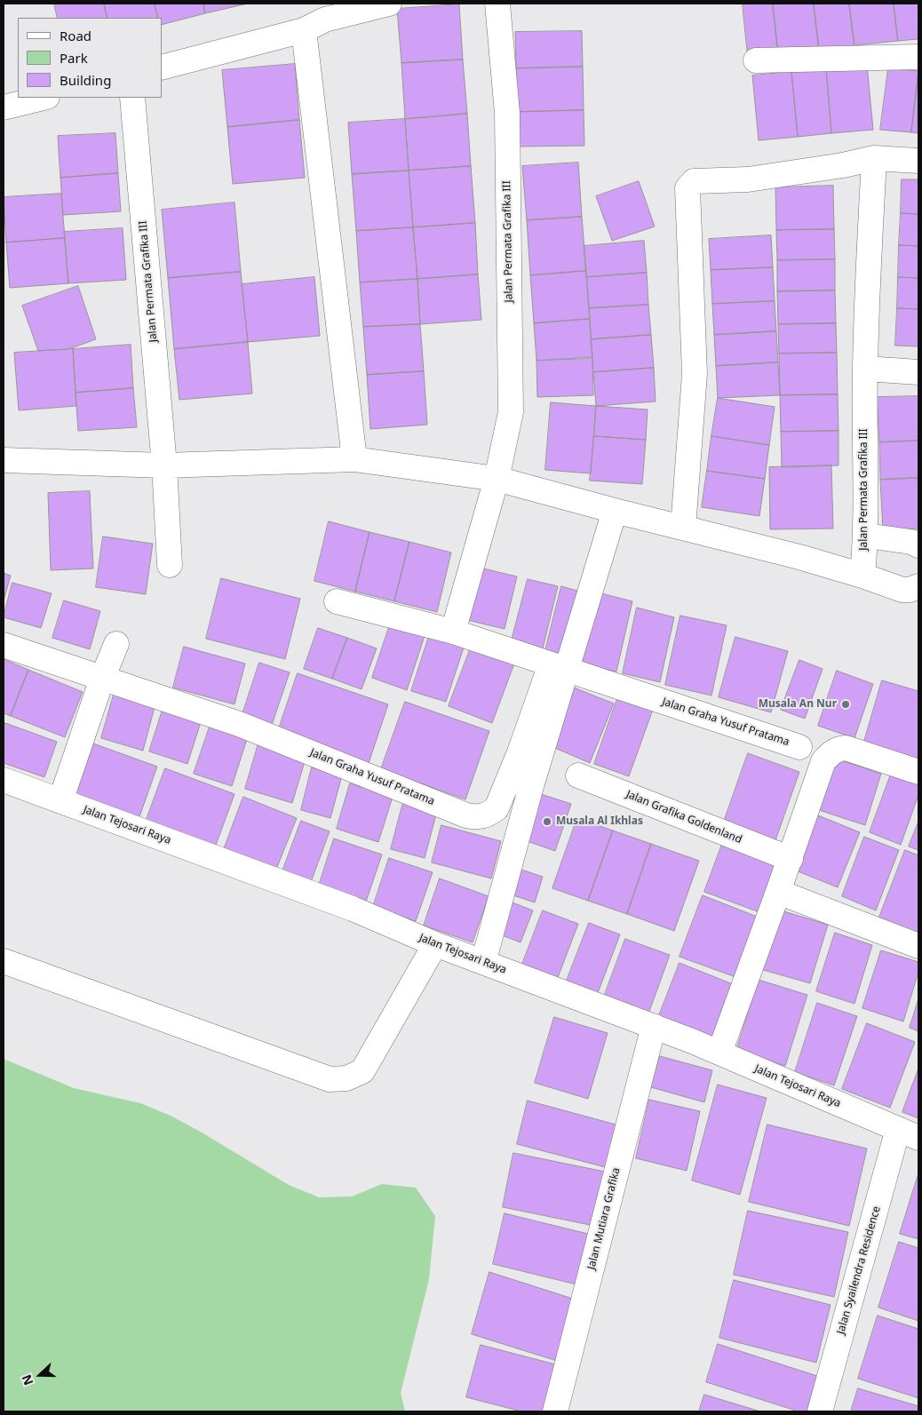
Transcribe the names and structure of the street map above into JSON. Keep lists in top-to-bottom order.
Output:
{
  "streets": {
    "street": [
      "Jalan Permata Grafika III",
      "Jalan Graha Yusuf Pratama",
      "Jalan Grafika Goldenland",
      "Jalan Tejosari Raya",
      "Jalan Mutiara Grafika",
      "Jalan Syailendra Residence"
    ]
  },
  "crossings": [
    ["Jalan Permata Grafika III", "Jalan Graha Yusuf Pratama"],
    ["Jalan Tejosari Raya", "Jalan Mutiara Grafika"],
    ["Jalan Tejosari Raya", "Jalan Syailendra Residence"]
  ],
  "places": ["Musala An Nur", "Musala Al Ikhlas"],
  "legend": ["Road", "Park", "Building"],
  "north": "left"
}
